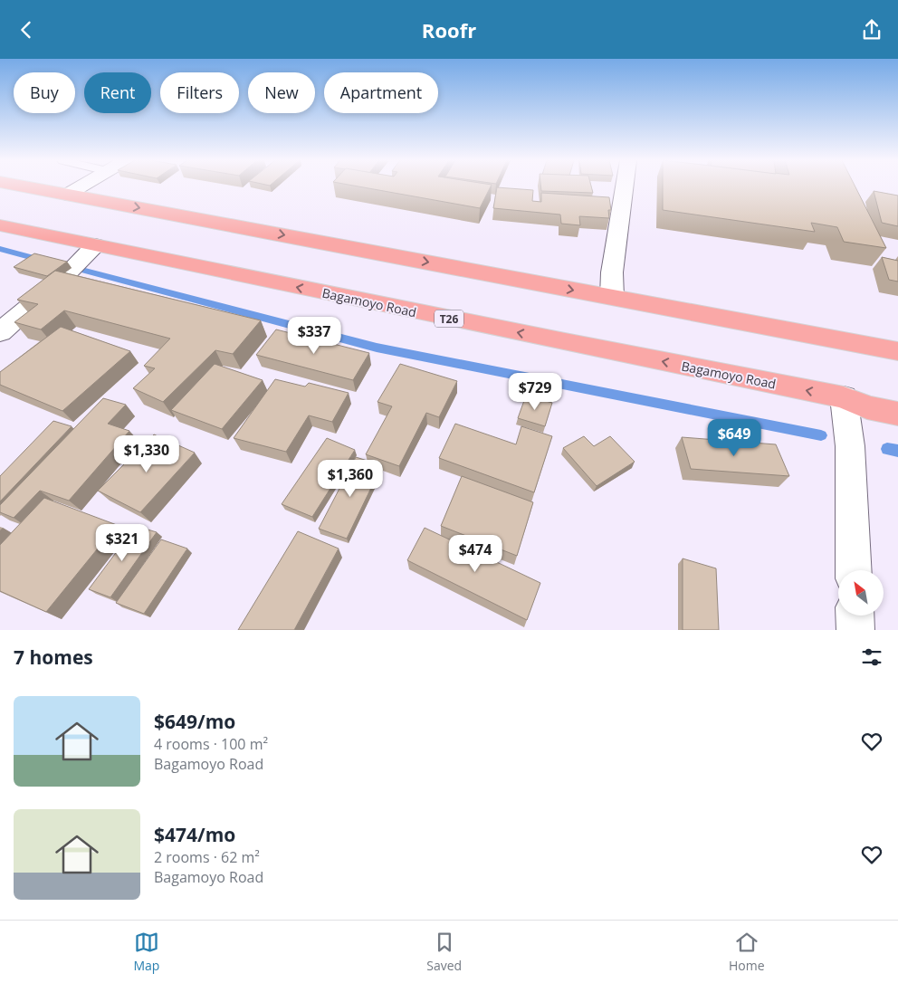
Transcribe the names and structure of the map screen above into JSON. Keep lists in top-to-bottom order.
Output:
{
  "streets": {
    "highway": ["Bagamoyo Road", "T26"]
  },
  "north": "top left",
  "page": {
    "header": "Roofr",
    "chip": [
      "Buy",
      "Rent",
      "Filters",
      "New",
      "Apartment"
    ],
    "price": [
      "$337",
      "$729",
      "$649",
      "$1,330",
      "$1,360",
      "$321",
      "$474"
    ],
    "heading": "7 homes",
    "list": [
      {
        "name": "$649/mo",
        "note": "4 rooms · 100 m² · Bagamoyo Road"
      },
      {
        "name": "$474/mo",
        "note": "2 rooms · 62 m² · Bagamoyo Road"
      }
    ],
    "tabs": ["Map", "Saved", "Home"]
  }
}
